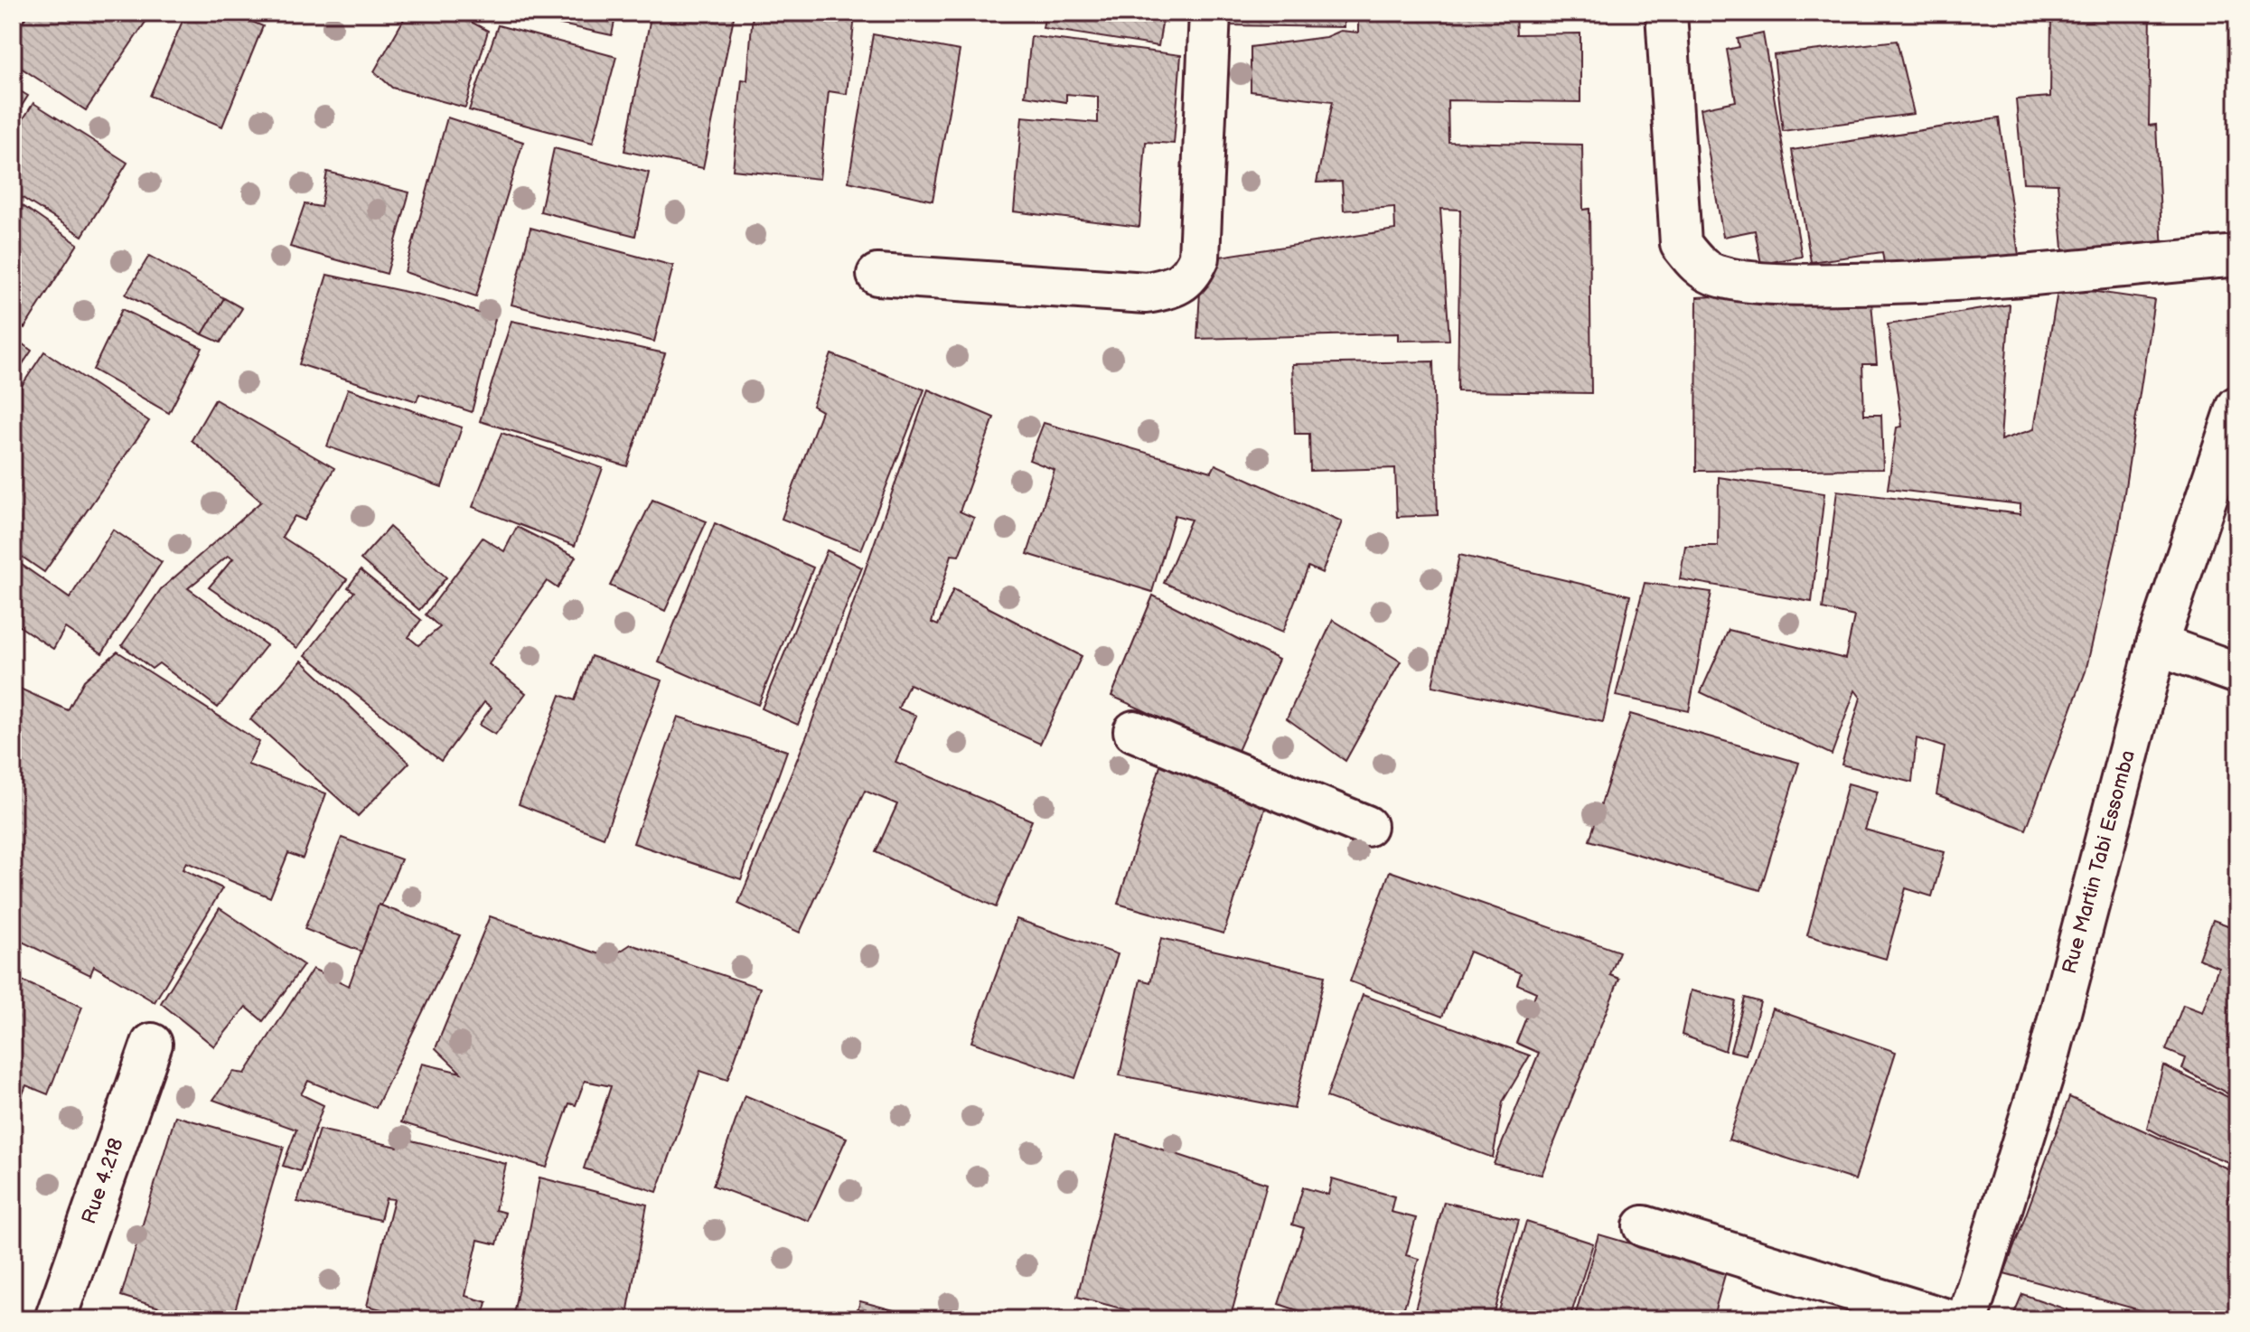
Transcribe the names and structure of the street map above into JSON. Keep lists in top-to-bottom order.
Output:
{
  "streets": {
    "street": ["Rue Martin Tabi Essomba", "Rue 4.218"]
  }
}
